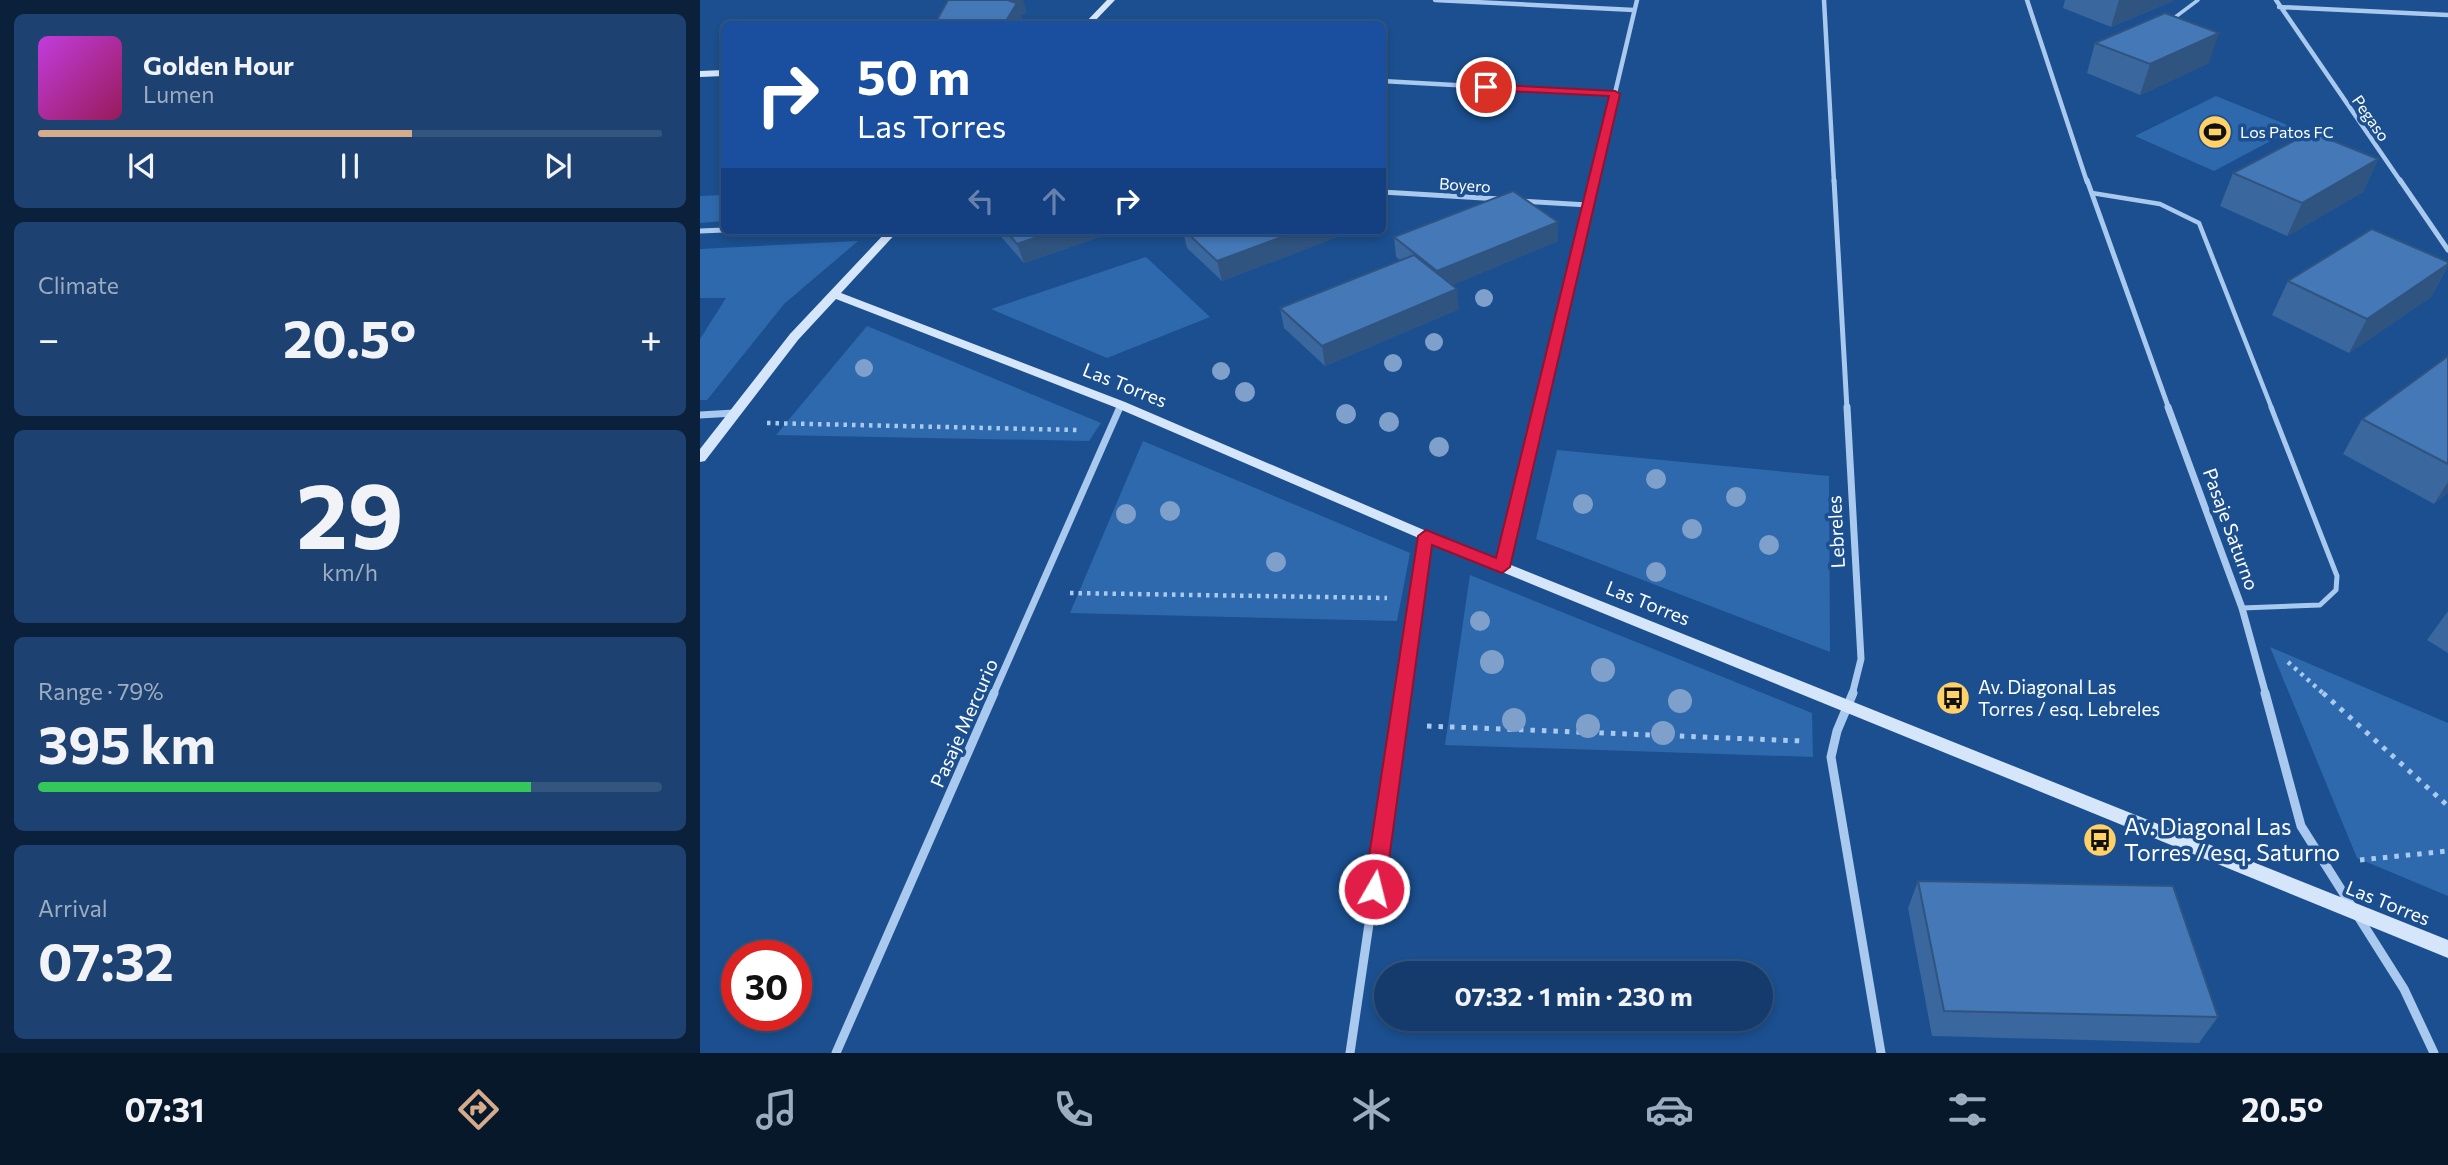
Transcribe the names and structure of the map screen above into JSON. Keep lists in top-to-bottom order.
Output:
{
  "streets": {
    "street": [
      "Pegaso",
      "Boyero",
      "Las Torres",
      "Pasaje Saturno",
      "Lebreles",
      "Pasaje Mercurio"
    ]
  },
  "crossings": [
    ["Las Torres", "Pasaje Saturno"],
    ["Las Torres", "Lebreles"],
    ["Las Torres", "Pasaje Mercurio"]
  ],
  "places": {
    "sports": ["Los Patos FC"],
    "bus stop": ["Av. Diagonal Las Torres / esq. Lebreles", "Av. Diagonal Las Torres / esq. Saturno"]
  },
  "page": {
    "turn": ["50 m", "Las Torres"],
    "song": ["Golden Hour", "Lumen"],
    "tile": [
      "Climate",
      ["29", "km/h"],
      ["Range · 79%", "395 km"],
      ["Arrival", "07:32"]
    ],
    "heat": ["−", "20.5°", "+"],
    "limit": "30",
    "trip": "07:32 · 1 min · 230 m",
    "tabs": ["07:31", "20.5°"]
  }
}
